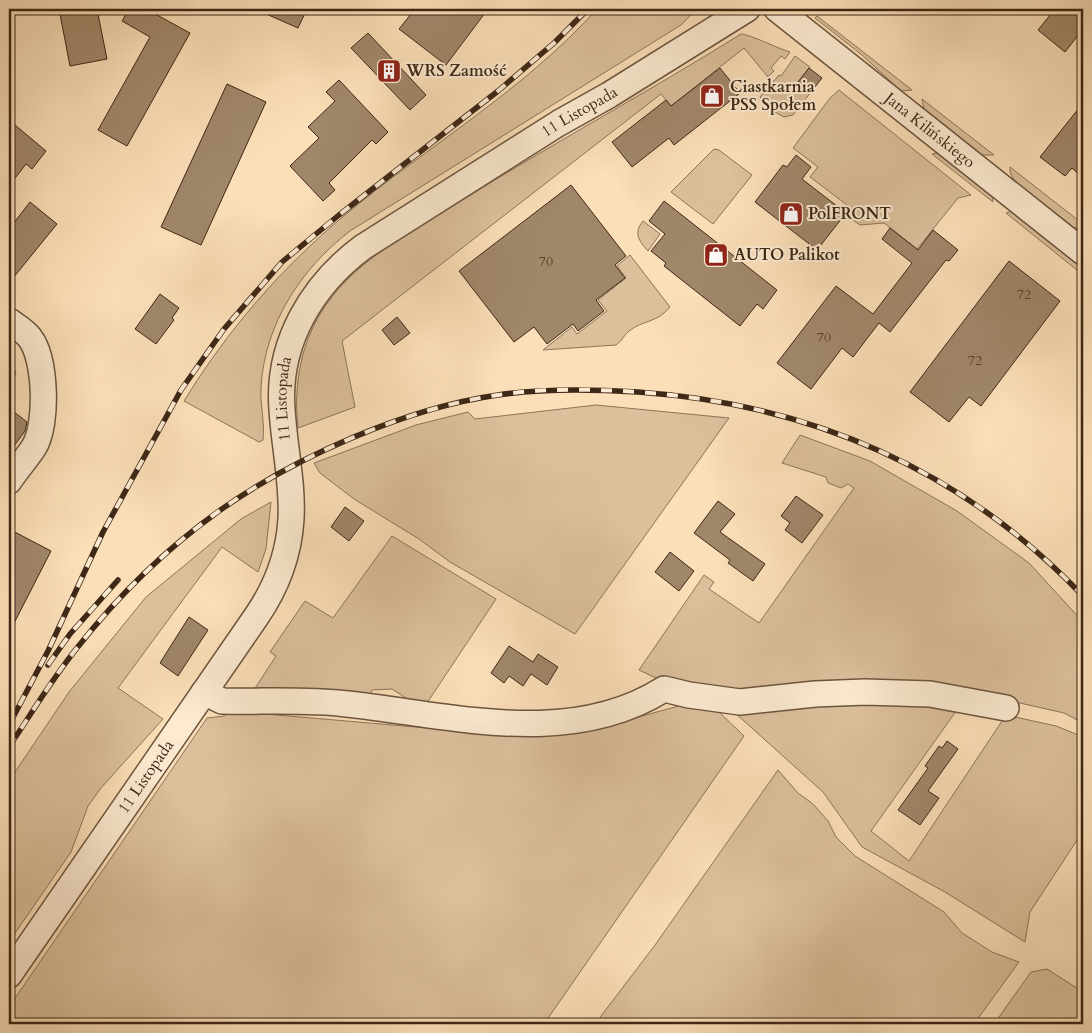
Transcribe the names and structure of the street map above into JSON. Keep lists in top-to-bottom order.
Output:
{
  "streets": {
    "street": ["11 Listopada", "Jana Kilińskiego"]
  },
  "places": {
    "building": ["WRS Zamość"],
    "shop": ["Ciastkarnia PSS Społem", "PolFRONT", "AUTO Palikot"]
  },
  "house_numbers": [
    "70",
    "72",
    "70",
    "72"
  ]
}
